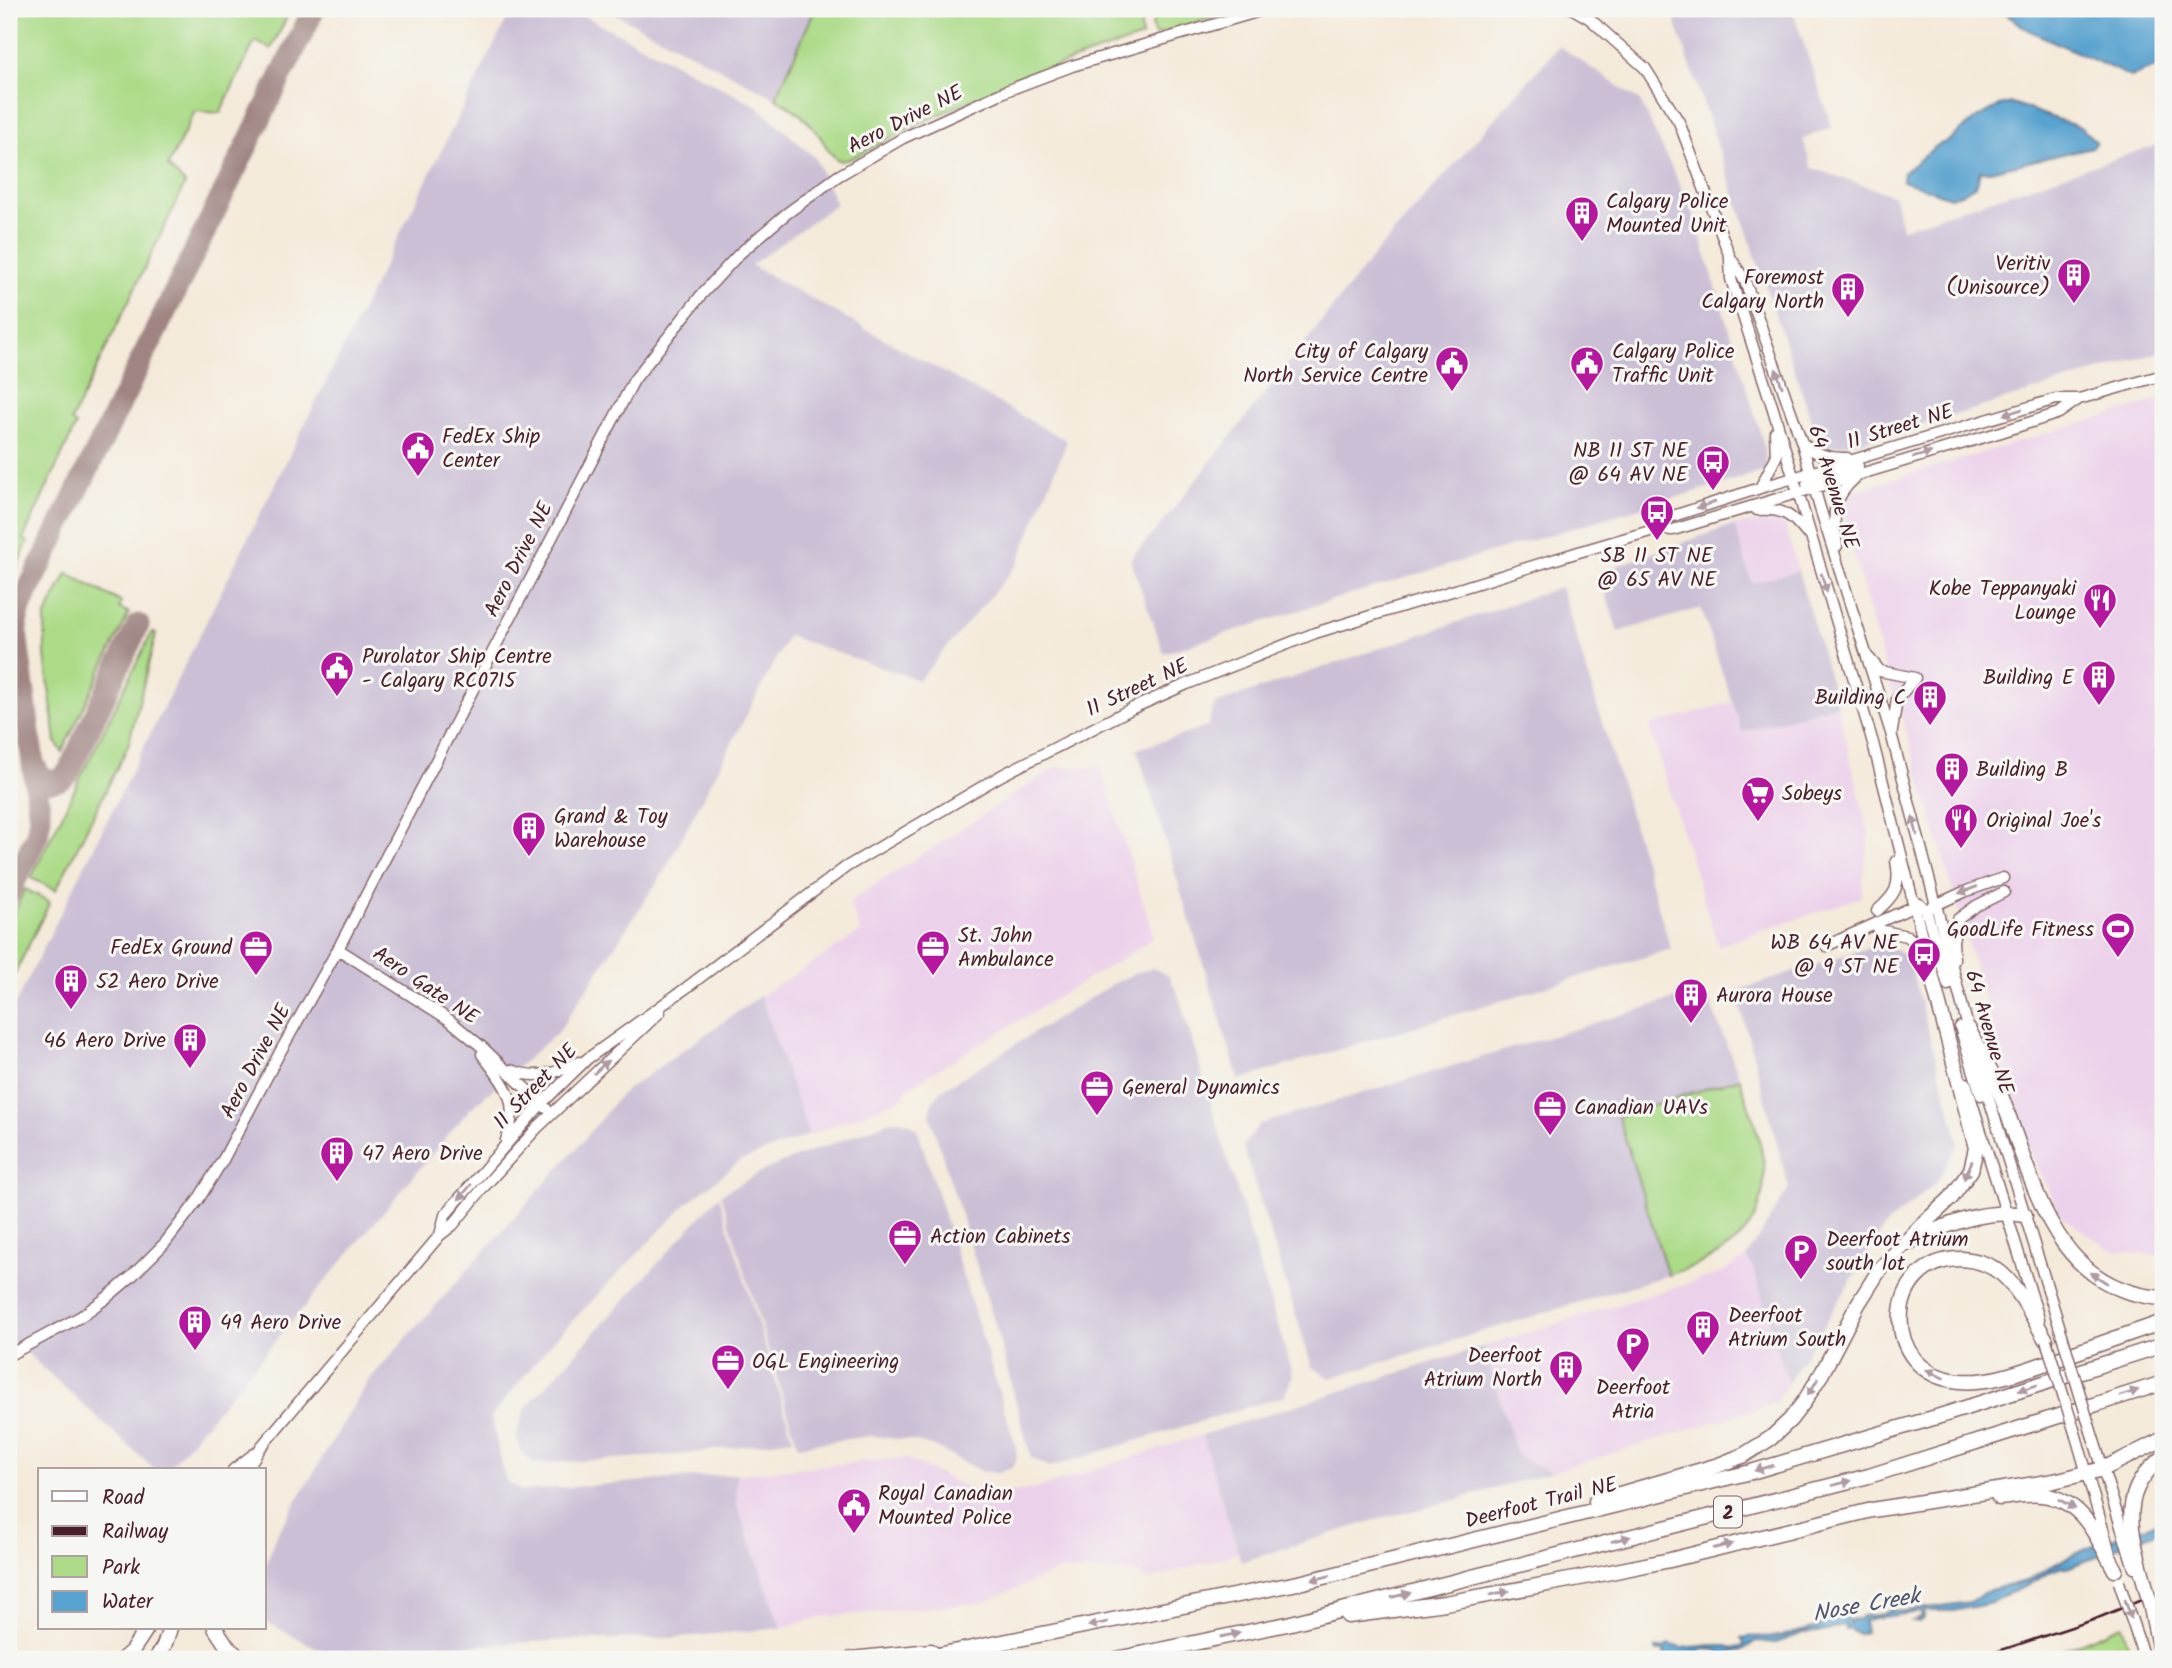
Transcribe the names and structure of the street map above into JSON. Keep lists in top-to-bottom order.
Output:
{
  "streets": {
    "highway": ["Deerfoot Trail NE", "2"],
    "street": [
      "Aero Drive NE",
      "11 Street NE",
      "64 Avenue NE",
      "Aero Gate NE"
    ]
  },
  "crossings": [
    ["Aero Drive NE", "Aero Gate NE"],
    ["11 Street NE", "64 Avenue NE"],
    ["11 Street NE", "Aero Gate NE"]
  ],
  "water": ["Nose Creek"],
  "places": {
    "building": [
      "Calgary Police Mounted Unit",
      "Veritiv (Unisource)",
      "Foremost Calgary North",
      "Building E",
      "Building C",
      "Building B",
      "Grand & Toy Warehouse",
      "52 Aero Drive",
      "Aurora House",
      "46 Aero Drive",
      "47 Aero Drive",
      "49 Aero Drive",
      "Deerfoot Atrium South",
      "Deerfoot Atrium North"
    ],
    "public building": [
      "City of Calgary North Service Centre",
      "Calgary Police Traffic Unit",
      "FedEx Ship Center",
      "Purolator Ship Centre - Calgary RC0715",
      "Royal Canadian Mounted Police"
    ],
    "bus stop": ["NB 11 ST NE @ 64 AV NE", "SB 11 ST NE @ 65 AV NE", "WB 64 AV NE @ 9 ST NE"],
    "restaurant": ["Kobe Teppanyaki Lounge", "Original Joe's"],
    "supermarket": ["Sobeys"],
    "sports": ["GoodLife Fitness"],
    "office": [
      "FedEx Ground",
      "St. John Ambulance",
      "General Dynamics",
      "Canadian UAVs",
      "Action Cabinets",
      "OGL Engineering"
    ],
    "parking": ["Deerfoot Atrium south lot", "Deerfoot Atria"]
  },
  "legend": [
    "Road",
    "Railway",
    "Park",
    "Water"
  ]
}
